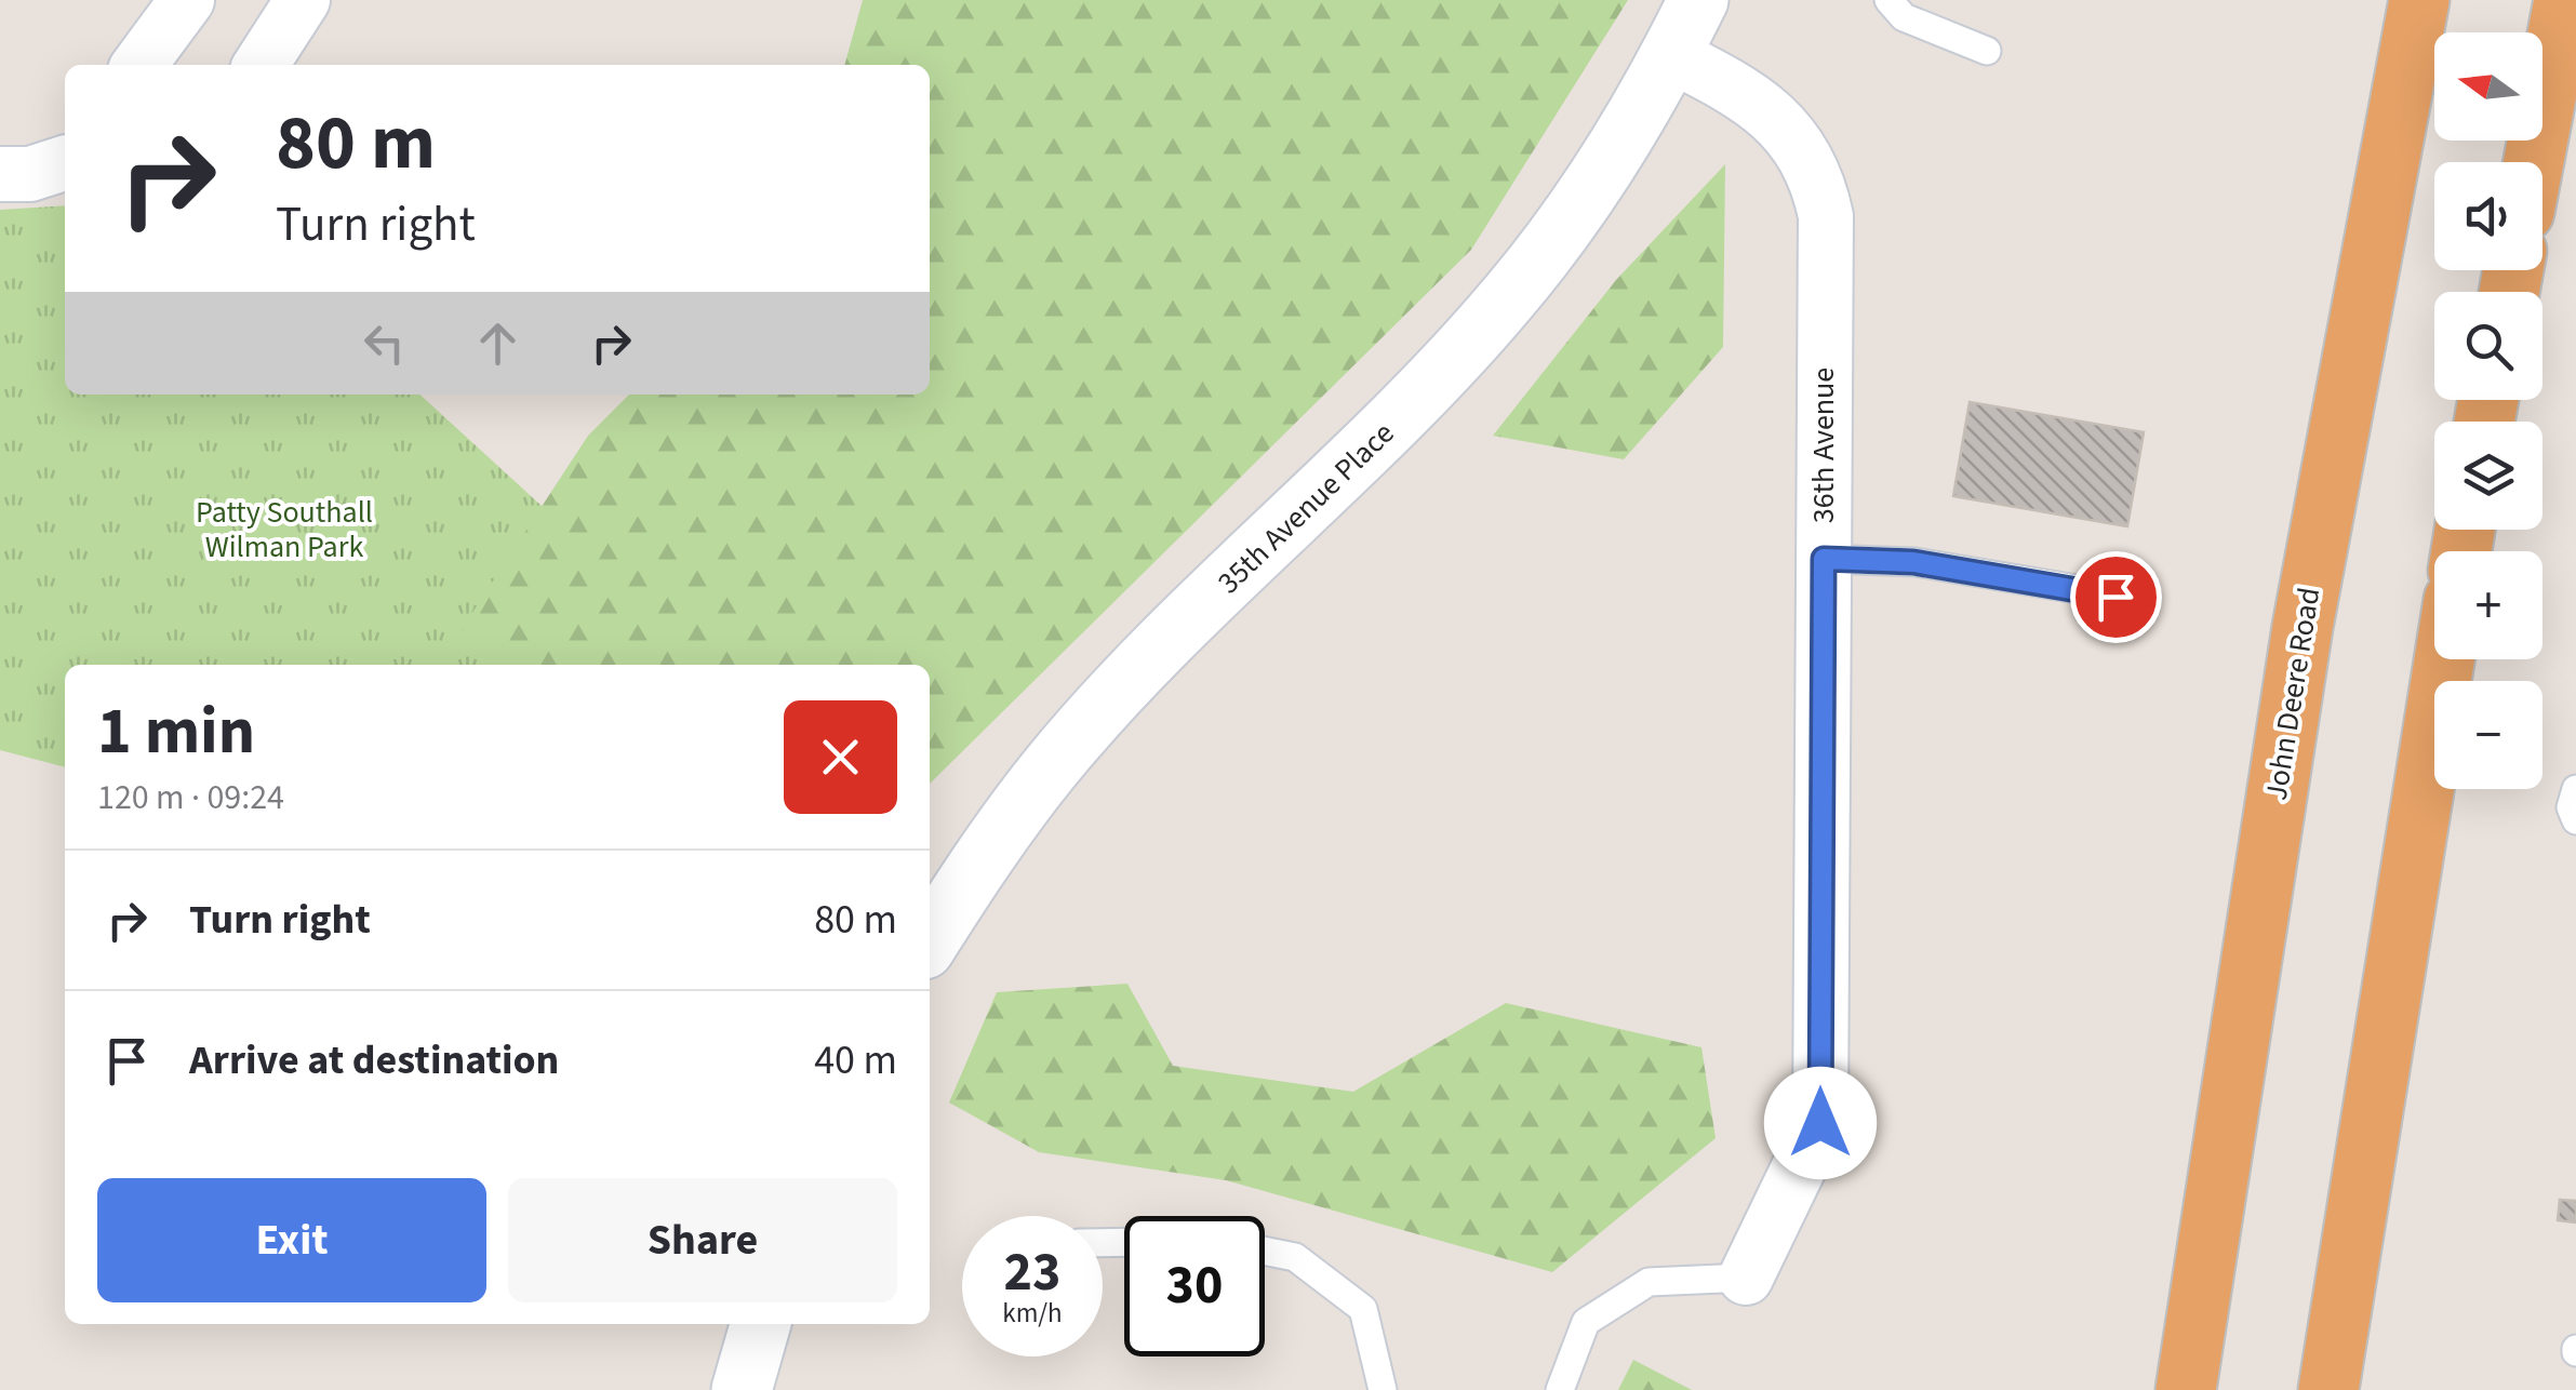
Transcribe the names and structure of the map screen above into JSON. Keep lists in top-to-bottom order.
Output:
{
  "streets": {
    "highway": ["John Deere Road"],
    "street": ["36th Avenue", "35th Avenue Place"]
  },
  "crossings": [
    ["36th Avenue", "35th Avenue Place"]
  ],
  "parks": ["Patty Southall Wilman Park"],
  "north": "left",
  "page": {
    "map_buttons": ["+", "−"],
    "turn": ["80 m", "Turn right"],
    "heading": ["1 min", "120 m · 09:24"],
    "list": [
      {
        "name": "Turn right",
        "value": "80 m"
      },
      {
        "name": "Arrive at destination",
        "value": "40 m"
      }
    ],
    "buttons": ["Exit", "Share"],
    "speed": "23 km/h",
    "limit": "30"
  }
}
